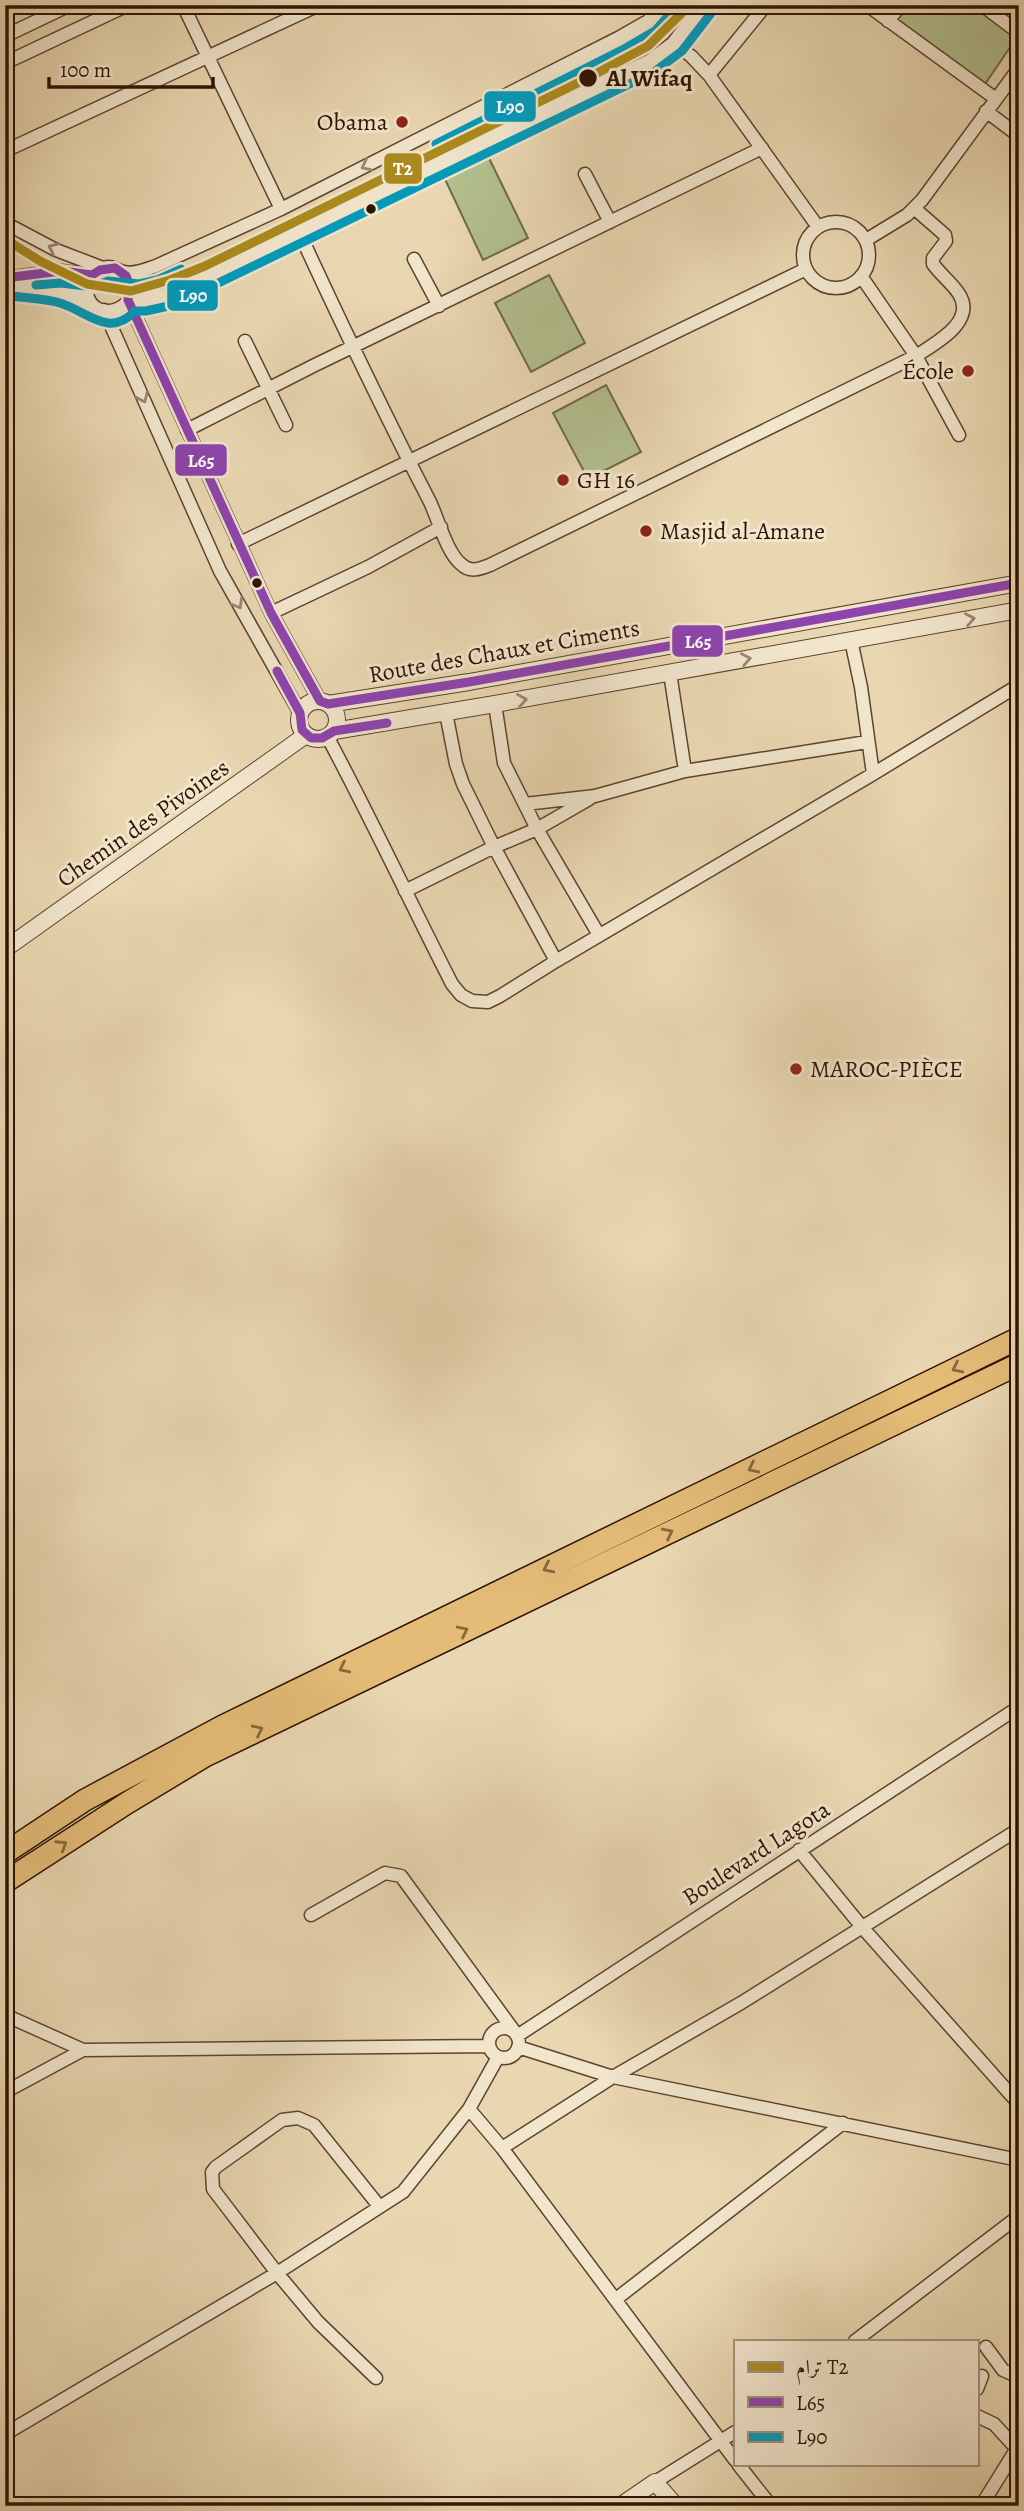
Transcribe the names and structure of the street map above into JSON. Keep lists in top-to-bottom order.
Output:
{
  "streets": {
    "street": ["Route des Chaux et Ciments", "Chemin des Pivoines", "Boulevard Lagota"]
  },
  "crossings": [
    ["Route des Chaux et Ciments", "Chemin des Pivoines"]
  ],
  "places": [
    "Al Wifaq",
    "Obama",
    "École",
    "GH 16",
    "Masjid al-Amane",
    "MAROC-PIÈCE"
  ],
  "lines": ["tram line T2", "transit line L90", "transit line L65"],
  "legend": ["ترام T2", "L65", "L90"],
  "scale_bar": "100 m"
}
